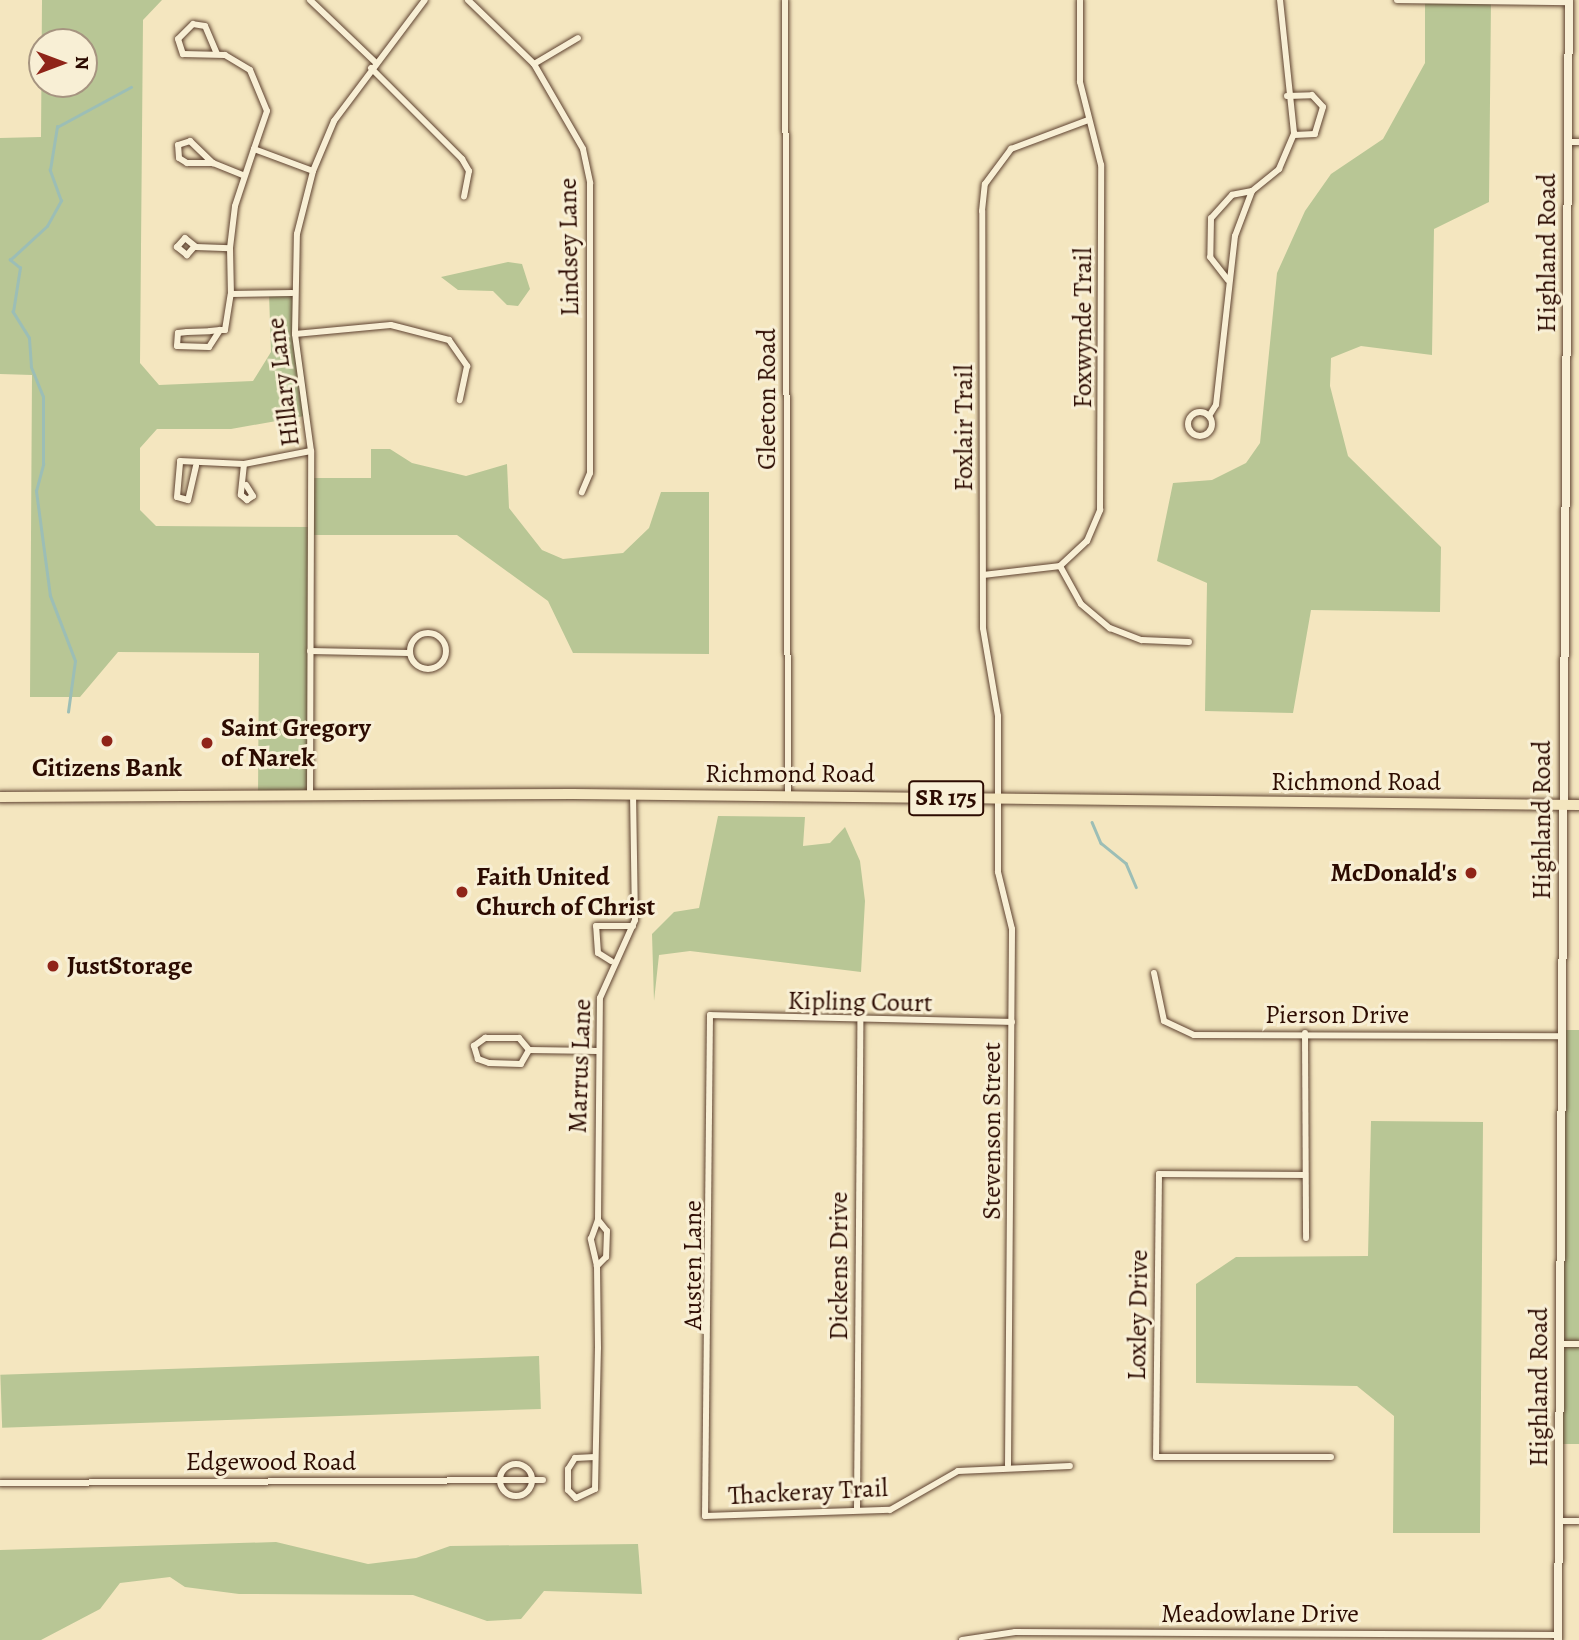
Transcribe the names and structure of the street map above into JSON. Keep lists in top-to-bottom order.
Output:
{
  "streets": {
    "main road": ["Richmond Road", "SR 175"],
    "street": [
      "Lindsey Lane",
      "Highland Road",
      "Foxwynde Trail",
      "Hillary Lane",
      "Gleeton Road",
      "Foxlair Trail",
      "Kipling Court",
      "Pierson Drive",
      "Marrus Lane",
      "Stevenson Street",
      "Austen Lane",
      "Dickens Drive",
      "Loxley Drive",
      "Edgewood Road",
      "Thackeray Trail",
      "Meadowlane Drive"
    ]
  },
  "crossings": [
    ["Highland Road", "Richmond Road"],
    ["Highland Road", "Pierson Drive"],
    ["Highland Road", "Meadowlane Drive"],
    ["Foxwynde Trail", "Foxlair Trail"],
    ["Hillary Lane", "Richmond Road"],
    ["Gleeton Road", "Richmond Road"],
    ["Foxlair Trail", "Richmond Road"],
    ["Foxlair Trail", "Stevenson Street"],
    ["Richmond Road", "Stevenson Street"],
    ["Kipling Court", "Stevenson Street"],
    ["Kipling Court", "Austen Lane"],
    ["Kipling Court", "Dickens Drive"],
    ["Stevenson Street", "Thackeray Trail"],
    ["Austen Lane", "Thackeray Trail"],
    ["Dickens Drive", "Thackeray Trail"]
  ],
  "places": [
    "Citizens Bank",
    "Saint Gregory of Narek",
    "McDonald's",
    "Faith United Church of Christ",
    "JustStorage"
  ],
  "north": "right"
}
